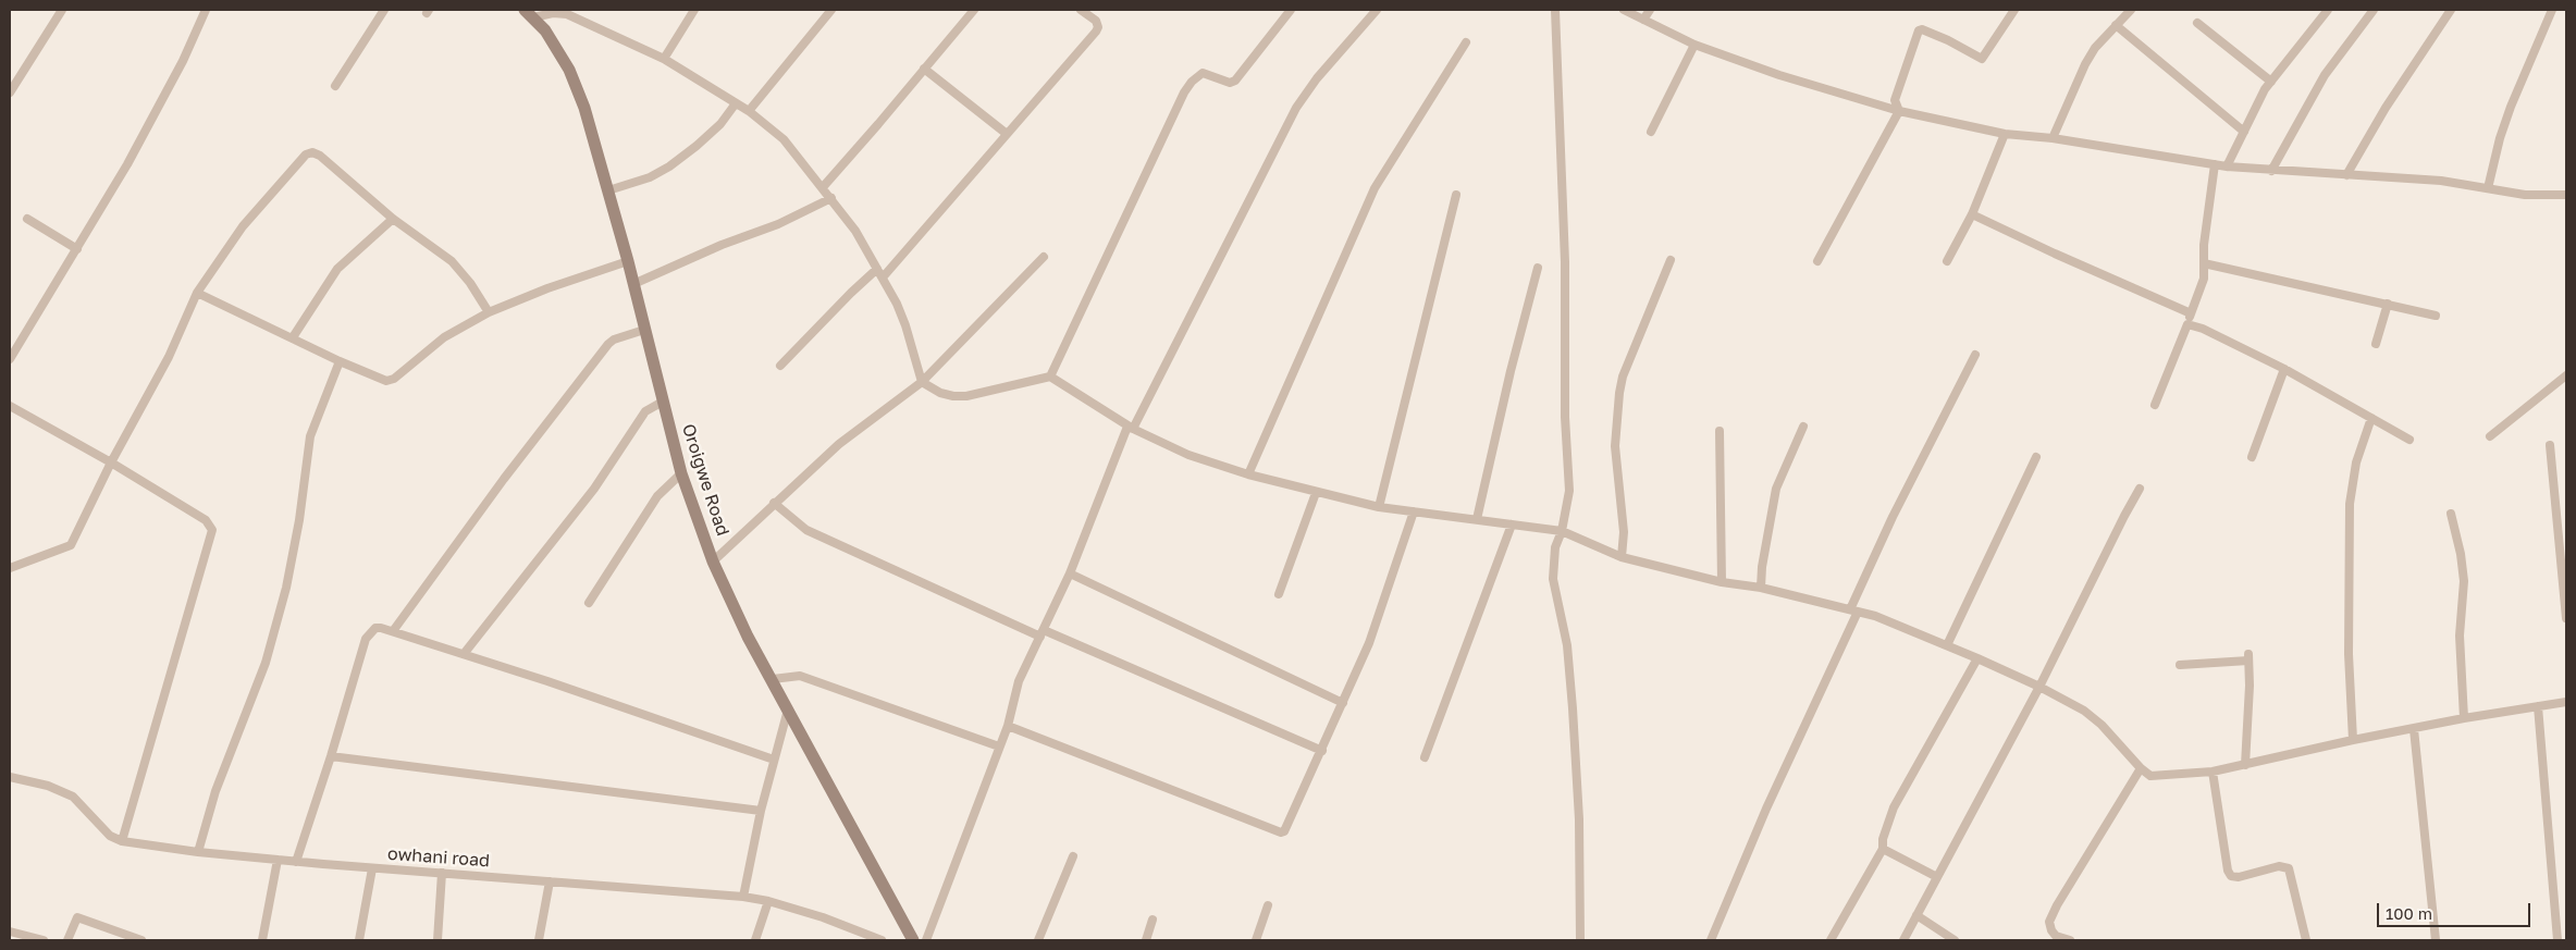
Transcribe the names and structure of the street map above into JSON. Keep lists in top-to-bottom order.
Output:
{
  "streets": {
    "street": ["Oroigwe Road", "owhani road"]
  },
  "scale_bar": "100 m"
}
